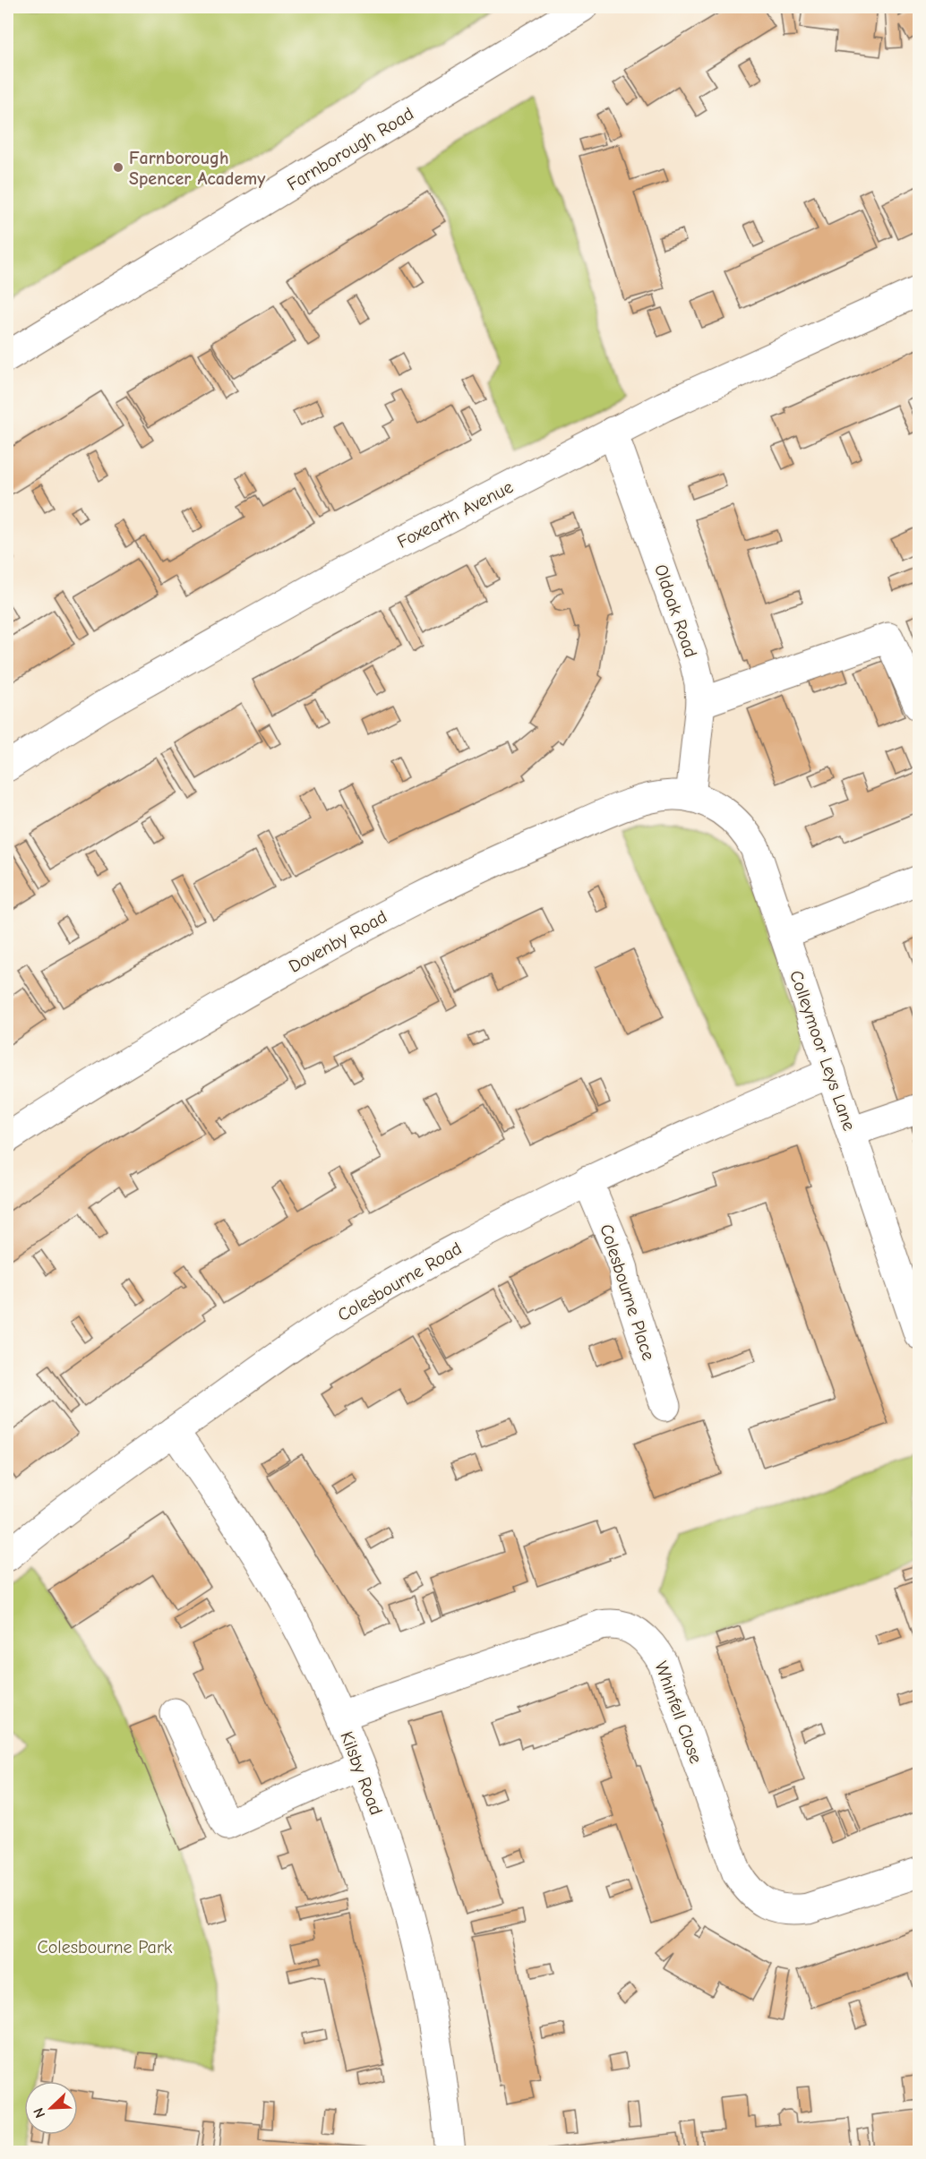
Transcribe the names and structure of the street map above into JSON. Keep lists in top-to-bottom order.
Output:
{
  "streets": {
    "street": [
      "Farnborough Road",
      "Foxearth Avenue",
      "Oldoak Road",
      "Dovenby Road",
      "Colleymoor Leys Lane",
      "Colesbourne Road",
      "Colesbourne Place",
      "Whinfell Close",
      "Kilsby Road"
    ]
  },
  "crossings": [
    ["Foxearth Avenue", "Oldoak Road"],
    ["Oldoak Road", "Dovenby Road"],
    ["Oldoak Road", "Colleymoor Leys Lane"],
    ["Dovenby Road", "Colleymoor Leys Lane"],
    ["Colleymoor Leys Lane", "Colesbourne Road"],
    ["Colesbourne Road", "Colesbourne Place"],
    ["Colesbourne Road", "Kilsby Road"],
    ["Whinfell Close", "Kilsby Road"]
  ],
  "parks": ["Colesbourne Park"],
  "places": ["Farnborough Spencer Academy"],
  "north": "bottom left"
}
